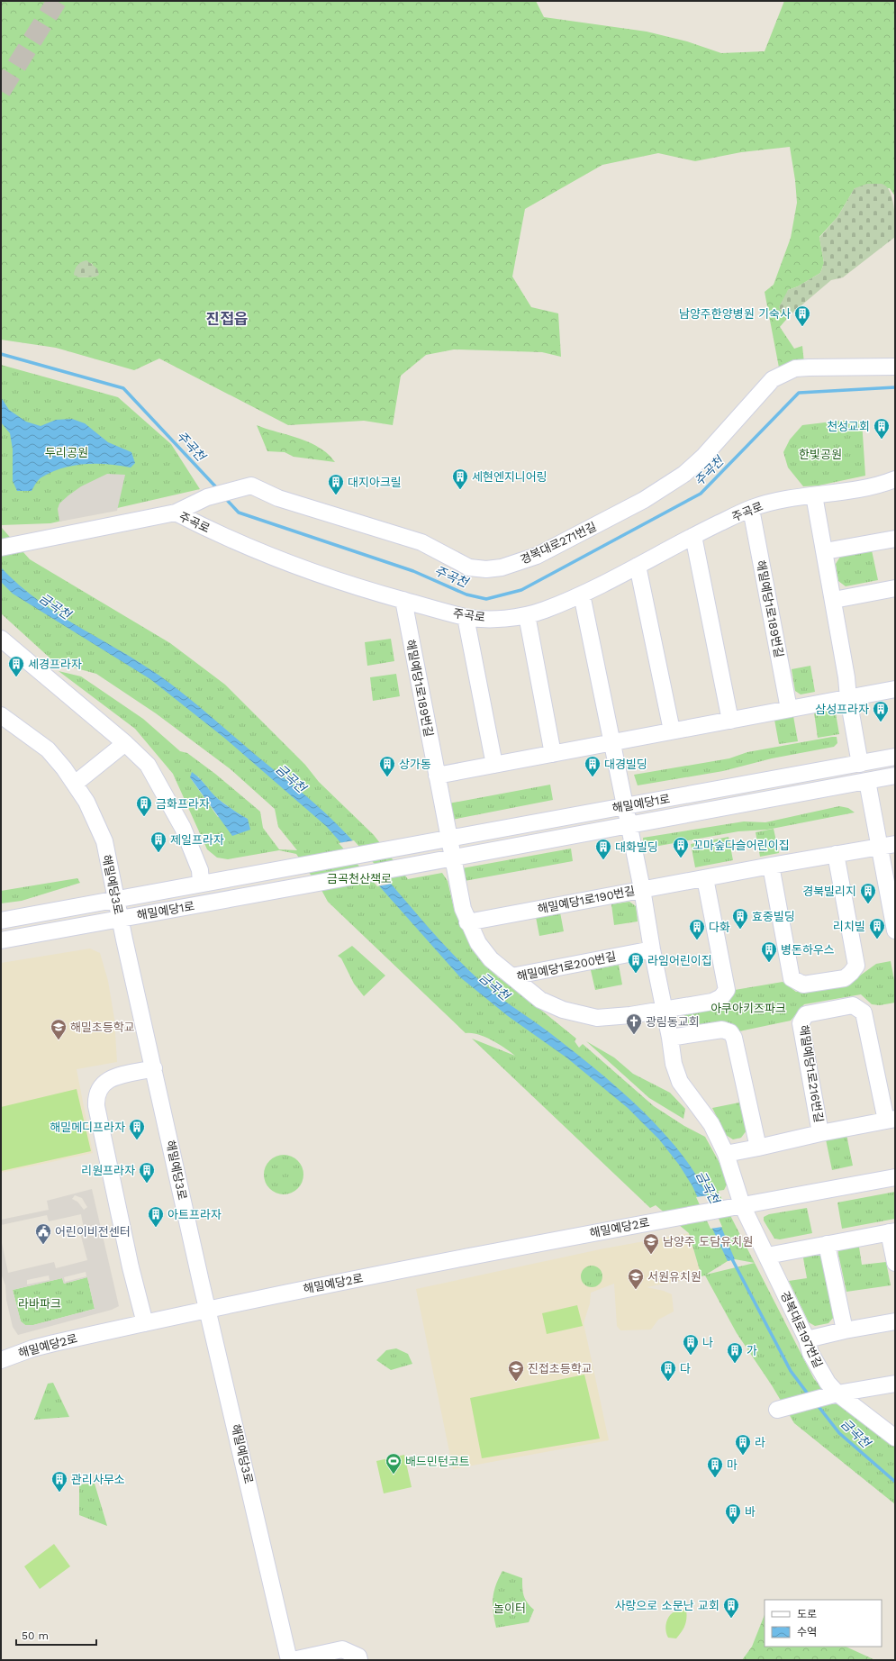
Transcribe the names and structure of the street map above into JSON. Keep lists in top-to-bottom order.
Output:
{
  "streets": {
    "street": [
      "주곡로",
      "경복대로271번길",
      "해밀예당1로189번길",
      "해밀예당1로",
      "해밀예당3로",
      "해밀예당1로190번길",
      "해밀예당1로200번길",
      "해밀예당1로216번길",
      "해밀예당2로",
      "경복대로197번길"
    ]
  },
  "crossings": [
    ["주곡로", "경복대로271번길"],
    ["주곡로", "해밀예당1로189번길"],
    ["해밀예당1로189번길", "해밀예당1로"],
    ["해밀예당1로", "해밀예당3로"],
    ["해밀예당3로", "해밀예당2로"],
    ["해밀예당2로", "경복대로197번길"]
  ],
  "districts": ["진접읍"],
  "water": ["주곡천", "금곡천"],
  "parks": [
    "두리공원",
    "한빛공원",
    "금곡천산책로",
    "아쿠아키즈파크",
    "라바파크",
    "놀이터"
  ],
  "places": {
    "building": [
      "남양주한양병원 기숙사",
      "천성교회",
      "세현엔지니어링",
      "대지아크릴",
      "세경프라자",
      "삼성프라자",
      "상가동",
      "대경빌딩",
      "금화프라자",
      "제일프라자",
      "꼬마숲다슬어린이집",
      "대화빌딩",
      "경북빌리지",
      "효중빌딩",
      "리치빌",
      "다화",
      "병돈하우스",
      "라임어린이집",
      "해밀메디프라자",
      "리원프라자",
      "아트프라자",
      "나",
      "가",
      "다",
      "라",
      "마",
      "관리사무소",
      "바",
      "사랑으로 소문난 교회"
    ],
    "church": ["광림동교회"],
    "school or university": [
      "해밀초등학교",
      "남양주 도담유치원",
      "서원유치원",
      "진접초등학교"
    ],
    "public building": ["어린이비전센터"],
    "sports": ["배드민턴코트"]
  },
  "legend": ["도로", "수역"],
  "scale_bar": "50 m"
}
